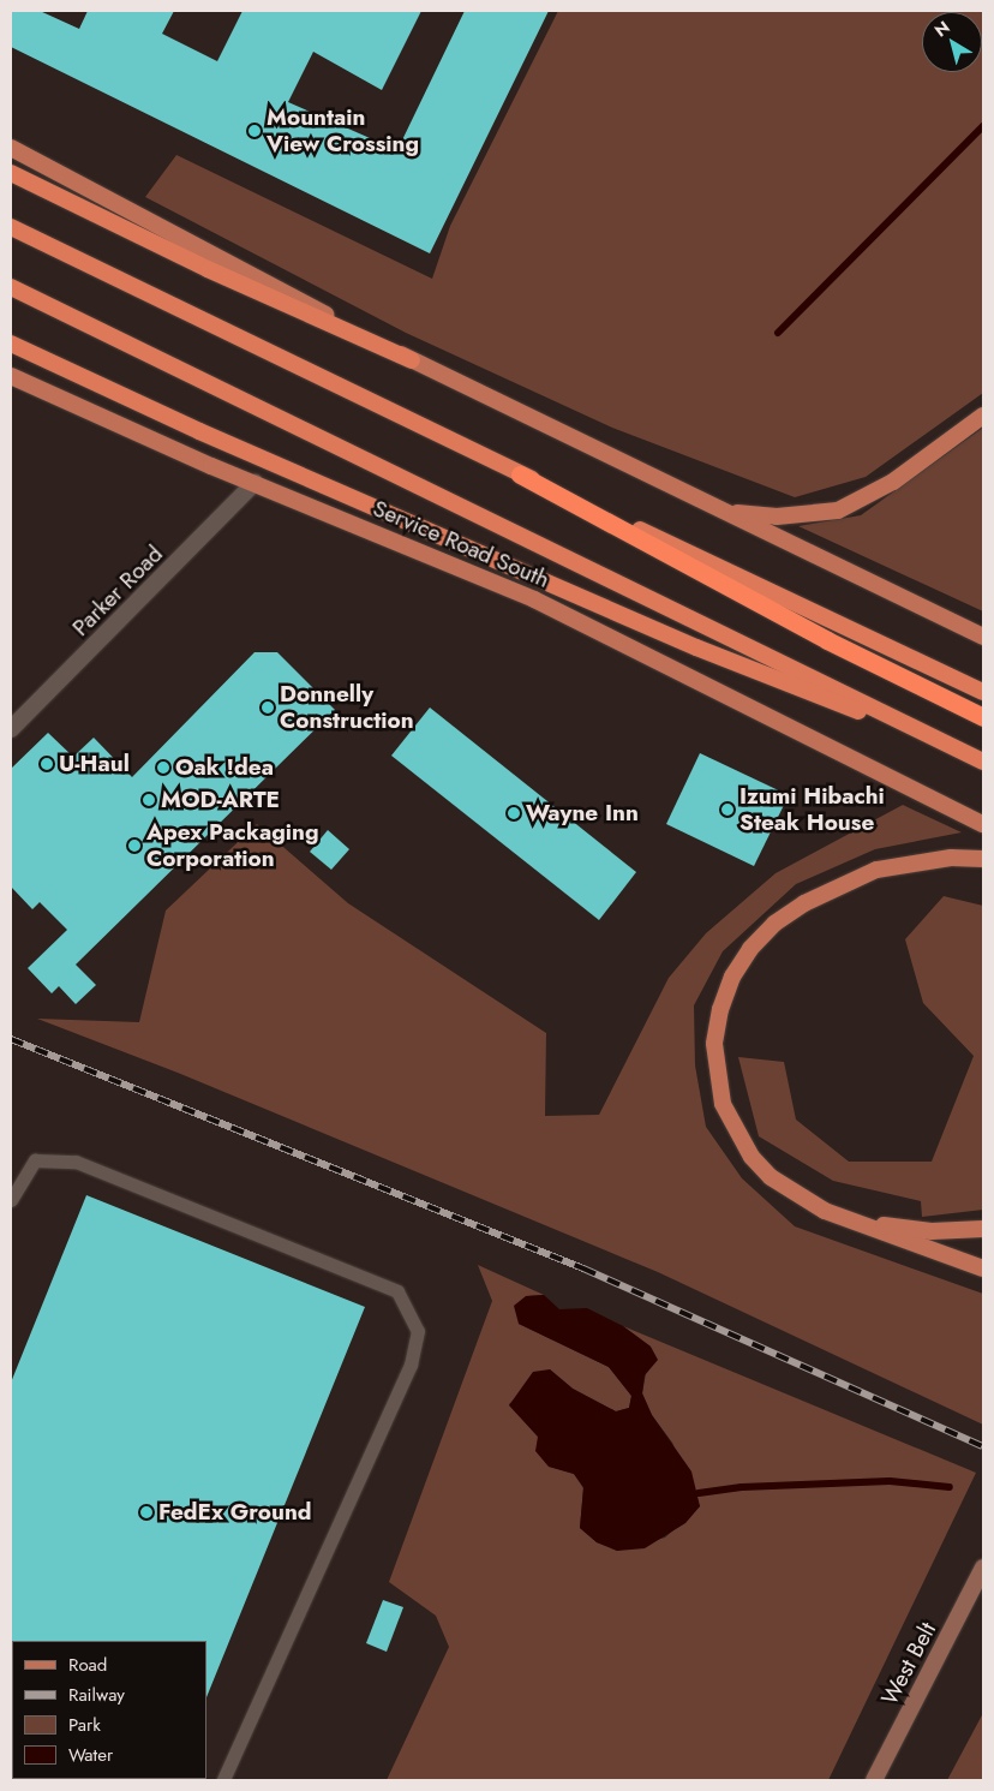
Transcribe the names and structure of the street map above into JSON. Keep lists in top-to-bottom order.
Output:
{
  "streets": {
    "main road": ["Service Road South", "West Belt"],
    "street": ["Parker Road"]
  },
  "crossings": [
    ["Service Road South", "Parker Road"]
  ],
  "places": [
    "Mountain View Crossing",
    "Donnelly Construction",
    "U-Haul",
    "Oak !dea",
    "MOD-ARTE",
    "Izumi Hibachi Steak House",
    "Wayne Inn",
    "Apex Packaging Corporation",
    "FedEx Ground"
  ],
  "legend": [
    "Road",
    "Railway",
    "Park",
    "Water"
  ],
  "north": "top left"
}
